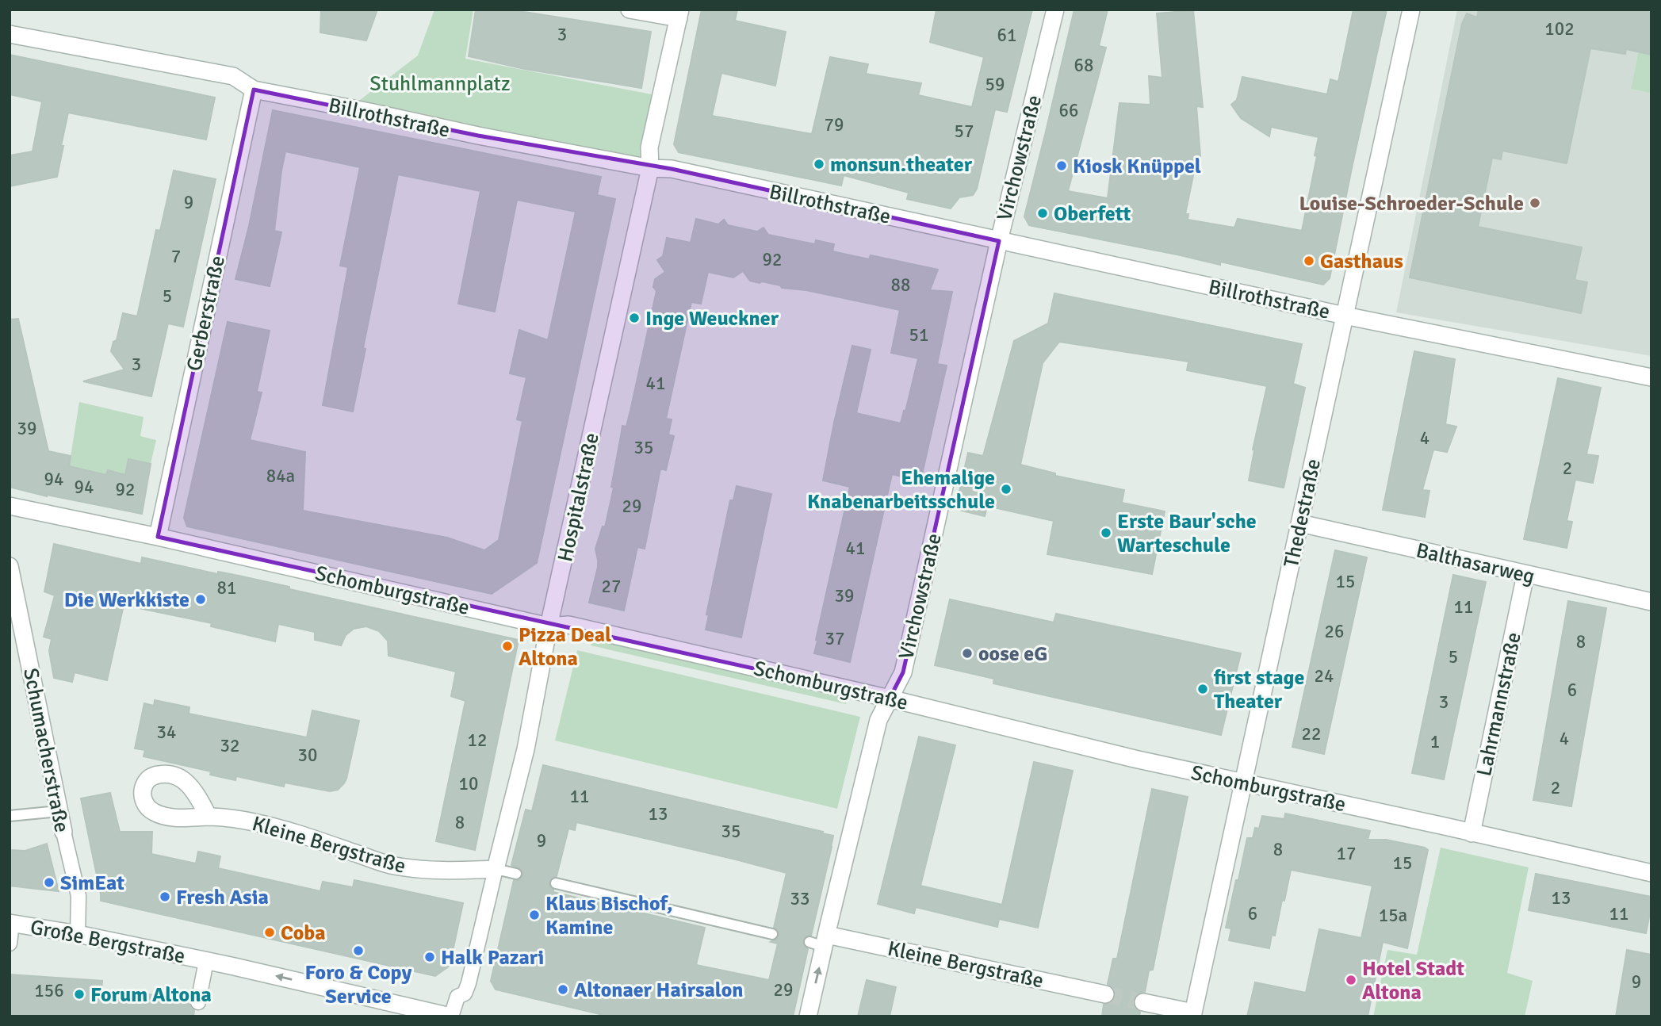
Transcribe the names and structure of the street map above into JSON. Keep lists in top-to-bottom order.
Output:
{
  "streets": {
    "street": [
      "Billrothstraße",
      "Virchowstraße",
      "Gerberstraße",
      "Hospitalstraße",
      "Thedestraße",
      "Balthasarweg",
      "Schomburgstraße",
      "Lahrmannstraße",
      "Schumacherstraße",
      "Kleine Bergstraße",
      "Große Bergstraße"
    ]
  },
  "crossings": [
    ["Billrothstraße", "Virchowstraße"],
    ["Billrothstraße", "Gerberstraße"],
    ["Billrothstraße", "Hospitalstraße"],
    ["Billrothstraße", "Thedestraße"],
    ["Virchowstraße", "Schomburgstraße"],
    ["Virchowstraße", "Kleine Bergstraße"],
    ["Gerberstraße", "Schomburgstraße"],
    ["Hospitalstraße", "Schomburgstraße"],
    ["Hospitalstraße", "Kleine Bergstraße"],
    ["Hospitalstraße", "Große Bergstraße"],
    ["Thedestraße", "Balthasarweg"],
    ["Thedestraße", "Schomburgstraße"],
    ["Balthasarweg", "Lahrmannstraße"],
    ["Schomburgstraße", "Lahrmannstraße"],
    ["Schumacherstraße", "Große Bergstraße"]
  ],
  "one_way": ["Große Bergstraße"],
  "parks": ["Stuhlmannplatz"],
  "places": [
    "monsun.theater",
    "Kiosk Knüppel",
    "Louise-Schroeder-Schule",
    "Oberfett",
    "Gasthaus",
    "Inge Weuckner",
    "Ehemalige Knabenarbeitsschule",
    "Erste Baur'sche Warteschule",
    "Die Werkkiste",
    "Pizza Deal Altona",
    "oose eG",
    "first stage Theater",
    "SimEat",
    "Fresh Asia",
    "Klaus Bischof, Kamine",
    "Coba",
    "Foro & Copy Service",
    "Halk Pazari",
    "Hotel Stadt Altona",
    "Altonaer Hairsalon",
    "Forum Altona"
  ],
  "house_numbers": [
    "102",
    "3",
    "61",
    "68",
    "59",
    "66",
    "79",
    "57",
    "9",
    "7",
    "92",
    "88",
    "5",
    "51",
    "3",
    "41",
    "39",
    "4",
    "35",
    "2",
    "84a",
    "94",
    "94",
    "92",
    "29",
    "41",
    "15",
    "27",
    "81",
    "39",
    "11",
    "26",
    "37",
    "8",
    "5",
    "24",
    "6",
    "3",
    "34",
    "22",
    "4",
    "12",
    "1",
    "32",
    "30",
    "10",
    "2",
    "11",
    "13",
    "8",
    "35",
    "9",
    "8",
    "17",
    "15",
    "13",
    "33",
    "6",
    "11",
    "15a",
    "9",
    "29",
    "156"
  ]
}
